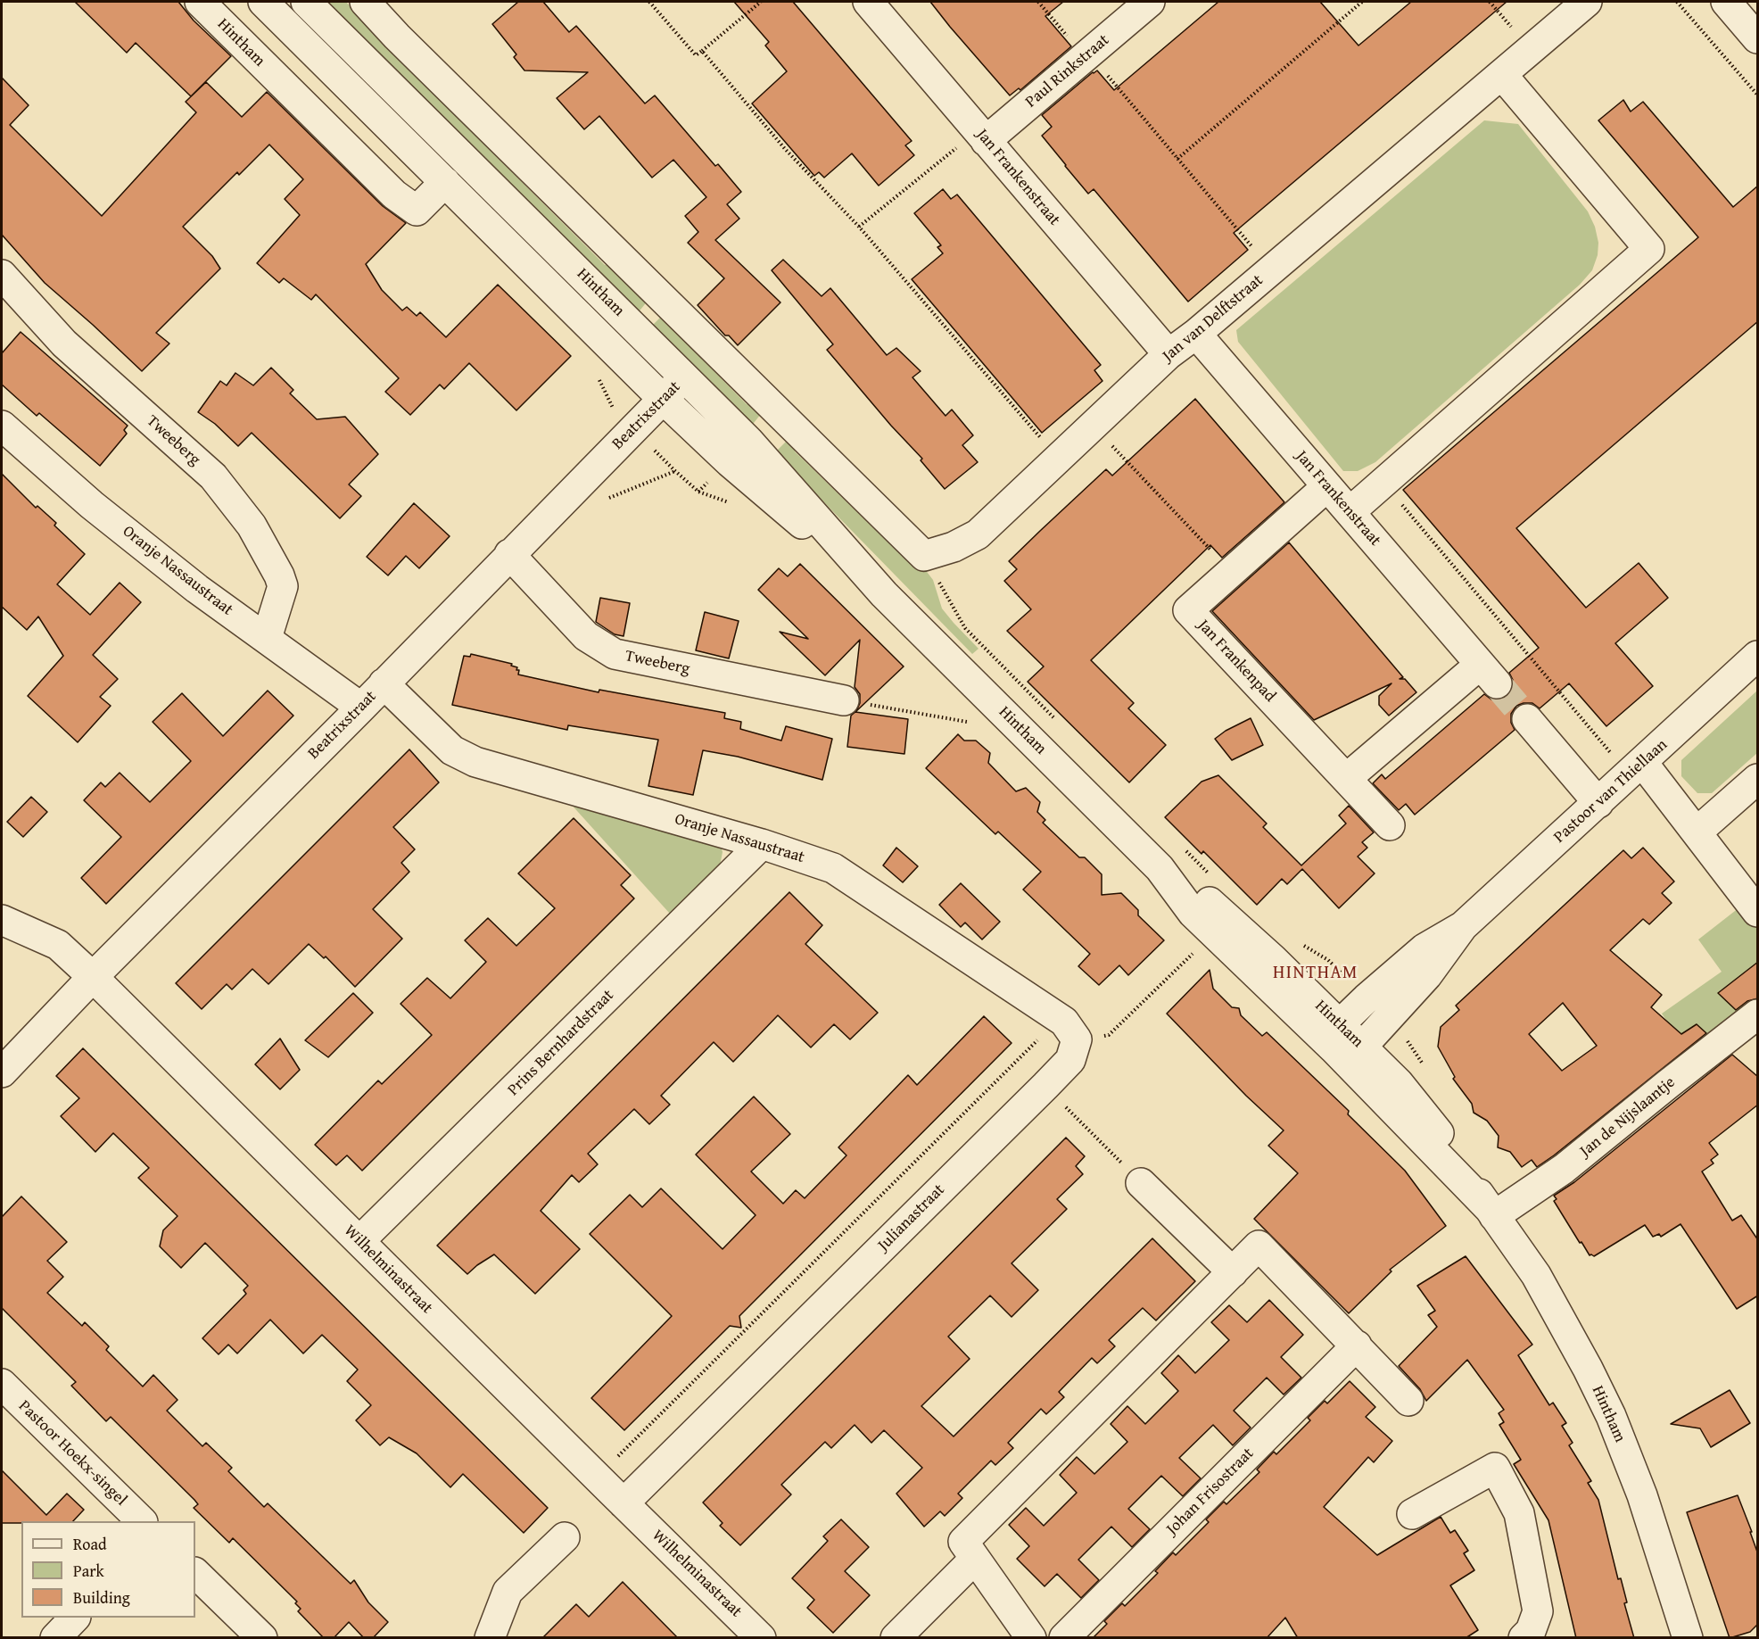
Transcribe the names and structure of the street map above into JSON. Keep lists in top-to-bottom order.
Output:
{
  "streets": {
    "street": [
      "Hintham",
      "Paul Rinkstraat",
      "Jan Frankenstraat",
      "Jan van Delftstraat",
      "Beatrixstraat",
      "Tweeberg",
      "Oranje Nassaustraat",
      "Jan Frankenpad",
      "Pastoor van Thiellaan",
      "Prins Bernhardstraat",
      "Jan de Nijslaantje",
      "Julianastraat",
      "Wilhelminastraat",
      "Pastoor Hoekx-singel",
      "Johan Frisostraat"
    ]
  },
  "crossings": [
    ["Hintham", "Beatrixstraat"],
    ["Hintham", "Pastoor van Thiellaan"],
    ["Hintham", "Jan de Nijslaantje"],
    ["Paul Rinkstraat", "Jan Frankenstraat"],
    ["Jan Frankenstraat", "Jan van Delftstraat"],
    ["Jan Frankenstraat", "Jan Frankenpad"],
    ["Beatrixstraat", "Tweeberg"],
    ["Beatrixstraat", "Oranje Nassaustraat"],
    ["Beatrixstraat", "Wilhelminastraat"],
    ["Tweeberg", "Oranje Nassaustraat"],
    ["Oranje Nassaustraat", "Prins Bernhardstraat"],
    ["Oranje Nassaustraat", "Julianastraat"],
    ["Prins Bernhardstraat", "Wilhelminastraat"],
    ["Julianastraat", "Wilhelminastraat"]
  ],
  "districts": ["HINTHAM"],
  "legend": ["Road", "Park", "Building"]
}
